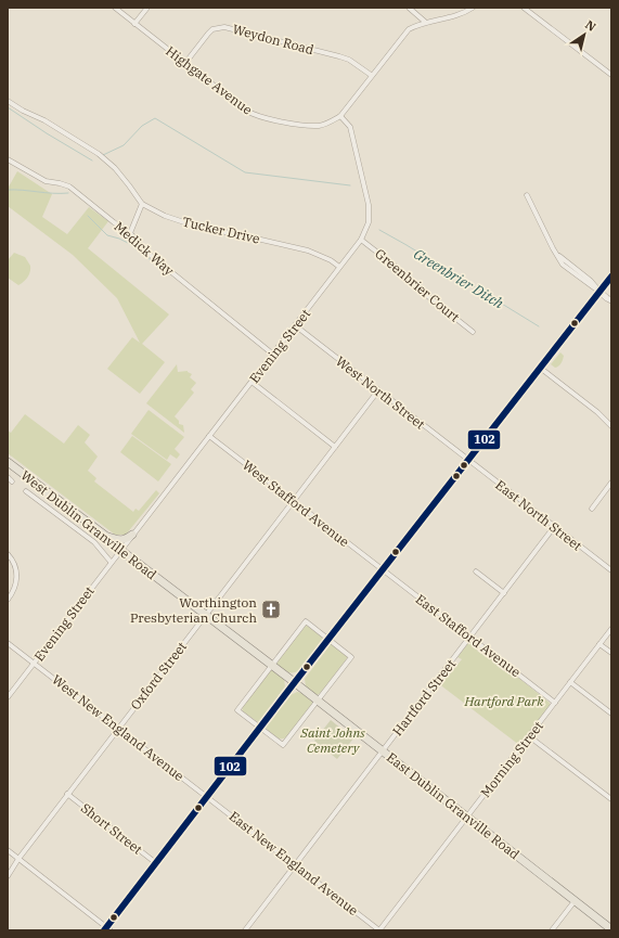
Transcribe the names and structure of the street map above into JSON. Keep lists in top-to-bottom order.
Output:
{
  "streets": {
    "main road": ["West Dublin Granville Road", "East Dublin Granville Road"],
    "street": [
      "Weydon Road",
      "Highgate Avenue",
      "Tucker Drive",
      "Medick Way",
      "Greenbrier Court",
      "Evening Street",
      "West North Street",
      "West Stafford Avenue",
      "East North Street",
      "East Stafford Avenue",
      "Oxford Street",
      "Hartford Street",
      "West New England Avenue",
      "Morning Street",
      "Short Street",
      "East New England Avenue"
    ]
  },
  "crossings": [
    ["Weydon Road", "Highgate Avenue"],
    ["Highgate Avenue", "Evening Street"],
    ["Tucker Drive", "Evening Street"],
    ["Medick Way", "Evening Street"],
    ["Greenbrier Court", "Evening Street"],
    ["Evening Street", "West North Street"],
    ["Evening Street", "West Stafford Avenue"],
    ["Evening Street", "West Dublin Granville Road"],
    ["Evening Street", "West New England Avenue"],
    ["West North Street", "East North Street"],
    ["West North Street", "Oxford Street"],
    ["West Stafford Avenue", "East Stafford Avenue"],
    ["West Stafford Avenue", "Oxford Street"],
    ["East North Street", "Hartford Street"],
    ["West Dublin Granville Road", "Oxford Street"],
    ["West Dublin Granville Road", "East Dublin Granville Road"],
    ["East Stafford Avenue", "Hartford Street"],
    ["East Stafford Avenue", "Morning Street"],
    ["Oxford Street", "West New England Avenue"],
    ["Oxford Street", "Short Street"],
    ["Hartford Street", "East Dublin Granville Road"],
    ["Hartford Street", "East New England Avenue"],
    ["West New England Avenue", "East New England Avenue"],
    ["Morning Street", "East Dublin Granville Road"],
    ["Morning Street", "East New England Avenue"]
  ],
  "water": ["Greenbrier Ditch"],
  "parks": ["Hartford Park", "Saint Johns Cemetery"],
  "places": {
    "church": ["Worthington Presbyterian Church"]
  },
  "lines": ["transit line 102"],
  "north": "top right"
}
